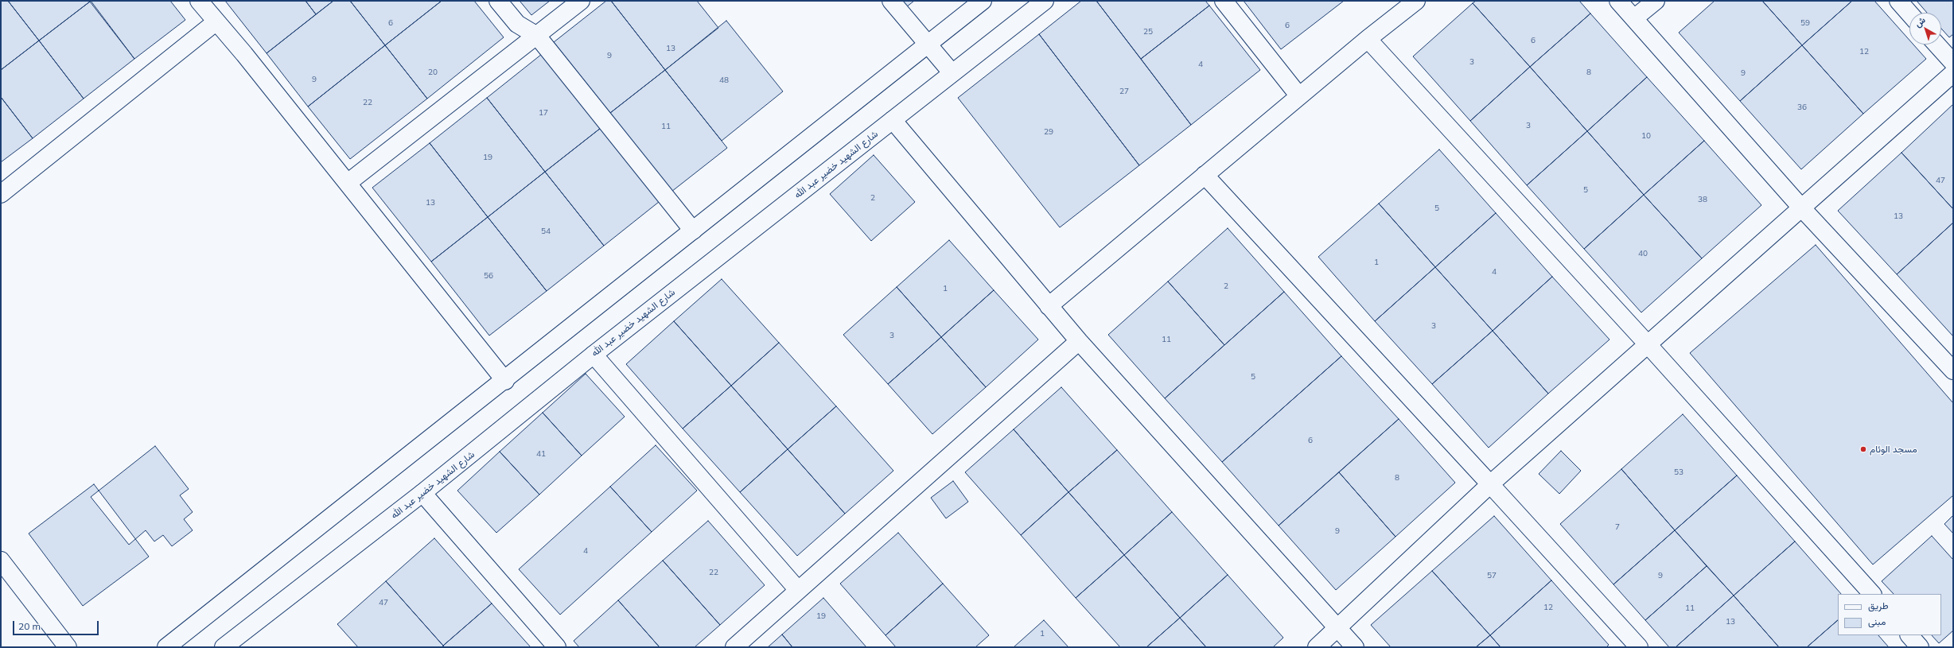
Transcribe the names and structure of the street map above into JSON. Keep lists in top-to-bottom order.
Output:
{
  "streets": {
    "street": ["شارع الشهيد خضير عبد الله"]
  },
  "places": ["مسجد الوئام"],
  "house_numbers": [
    "6",
    "59",
    "6",
    "25",
    "6",
    "13",
    "12",
    "9",
    "3",
    "4",
    "20",
    "8",
    "9",
    "9",
    "48",
    "27",
    "22",
    "36",
    "17",
    "3",
    "11",
    "29",
    "10",
    "19",
    "47",
    "5",
    "2",
    "38",
    "13",
    "5",
    "13",
    "54",
    "40",
    "1",
    "4",
    "56",
    "2",
    "1",
    "3",
    "3",
    "11",
    "5",
    "6",
    "41",
    "53",
    "8",
    "7",
    "9",
    "4",
    "22",
    "57",
    "9",
    "47",
    "12",
    "11",
    "19",
    "13",
    "1"
  ],
  "legend": ["طريق", "مبنى"],
  "scale_bar": "20 m",
  "north": "top left"
}
